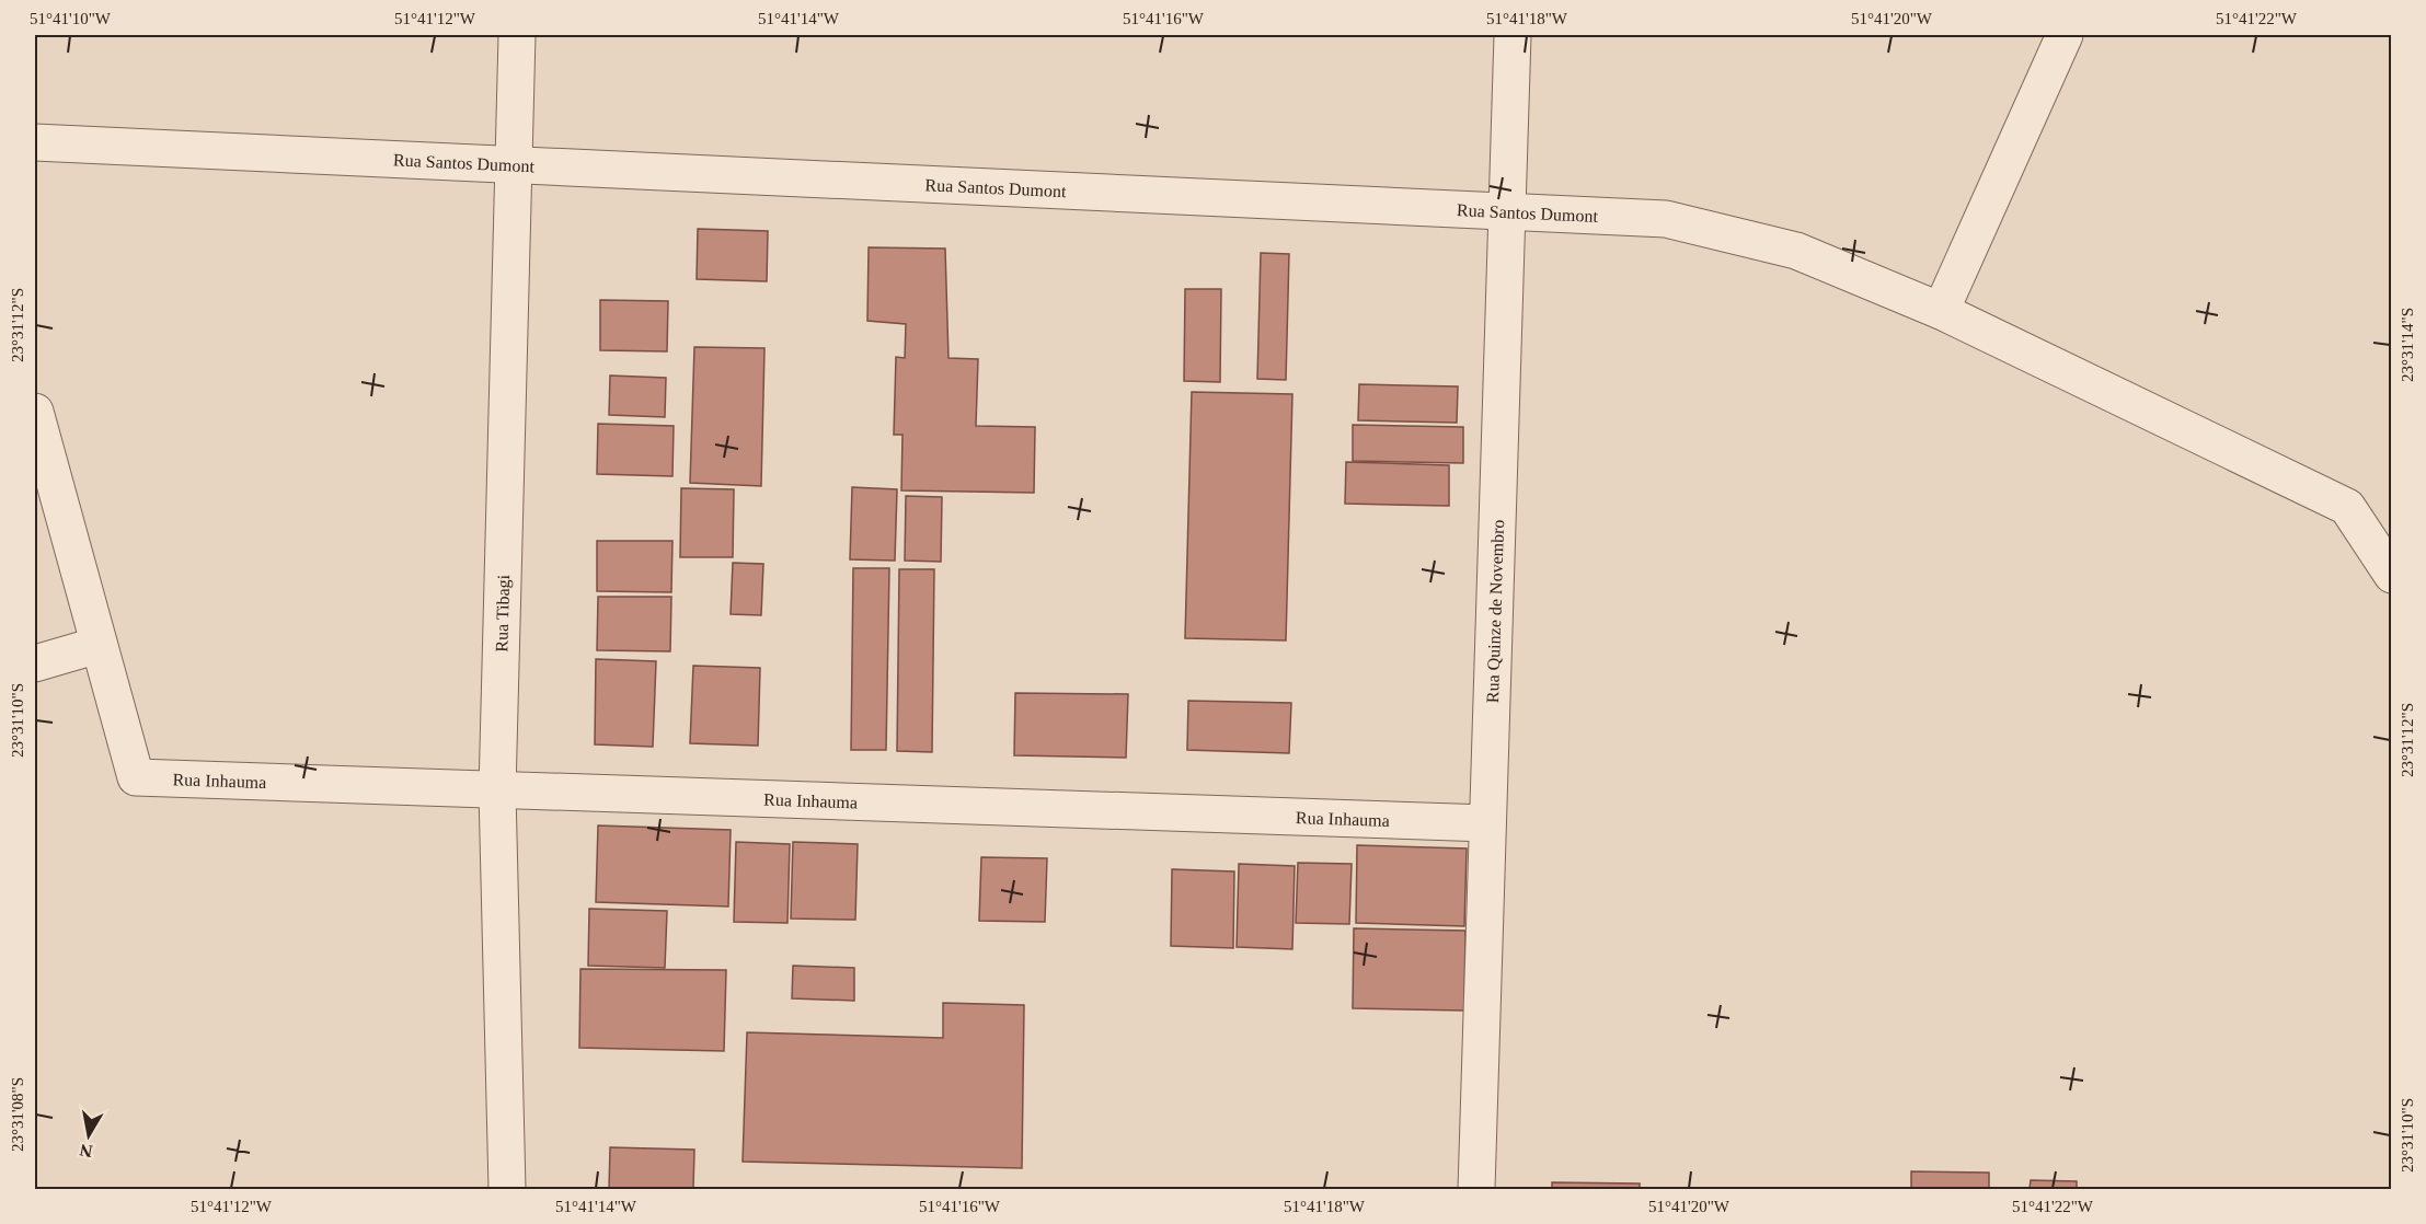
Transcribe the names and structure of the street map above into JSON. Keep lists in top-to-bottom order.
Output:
{
  "streets": {
    "street": [
      "Rua Santos Dumont",
      "Rua Tibagi",
      "Rua Quinze de Novembro",
      "Rua Inhauma"
    ]
  },
  "crossings": [
    ["Rua Santos Dumont", "Rua Tibagi"],
    ["Rua Santos Dumont", "Rua Quinze de Novembro"],
    ["Rua Tibagi", "Rua Inhauma"],
    ["Rua Quinze de Novembro", "Rua Inhauma"]
  ],
  "north": "bottom",
  "coordinates": [
    "51°41'10\"W",
    "51°41'12\"W",
    "51°41'14\"W",
    "51°41'16\"W",
    "51°41'18\"W",
    "51°41'20\"W",
    "51°41'22\"W",
    "23°31'12\"S",
    "23°31'14\"S",
    "23°31'10\"S",
    "23°31'08\"S"
  ]
}
